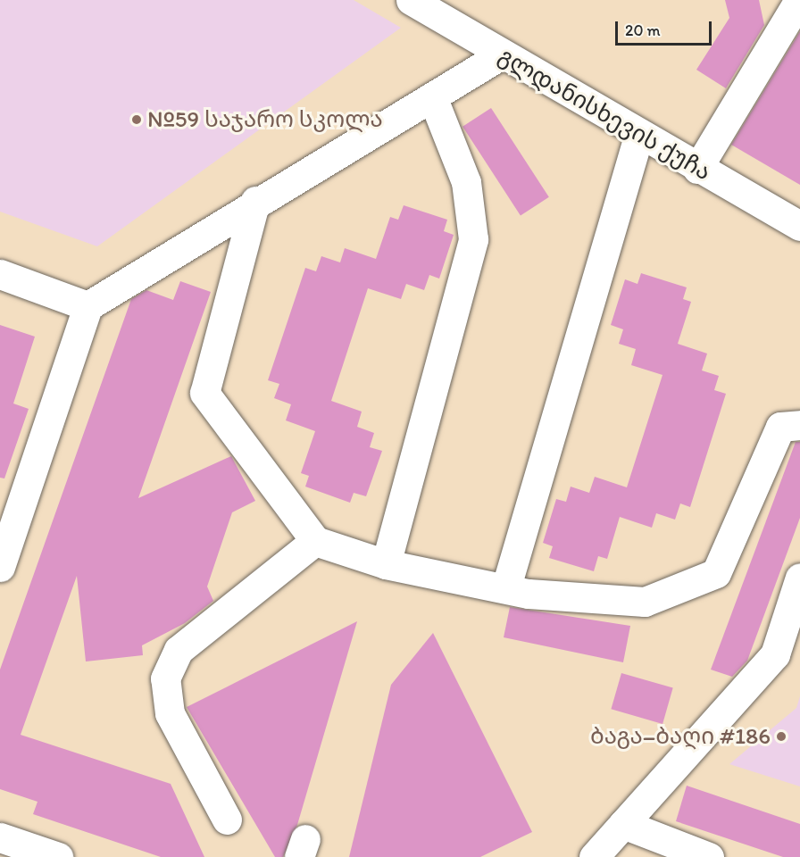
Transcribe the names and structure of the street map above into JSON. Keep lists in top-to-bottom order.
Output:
{
  "streets": {
    "street": ["გლდანისხევის ქუჩა"]
  },
  "places": ["№59 საჯარო სკოლა", "ბაგა–ბაღი #186"],
  "scale_bar": "20 m"
}
